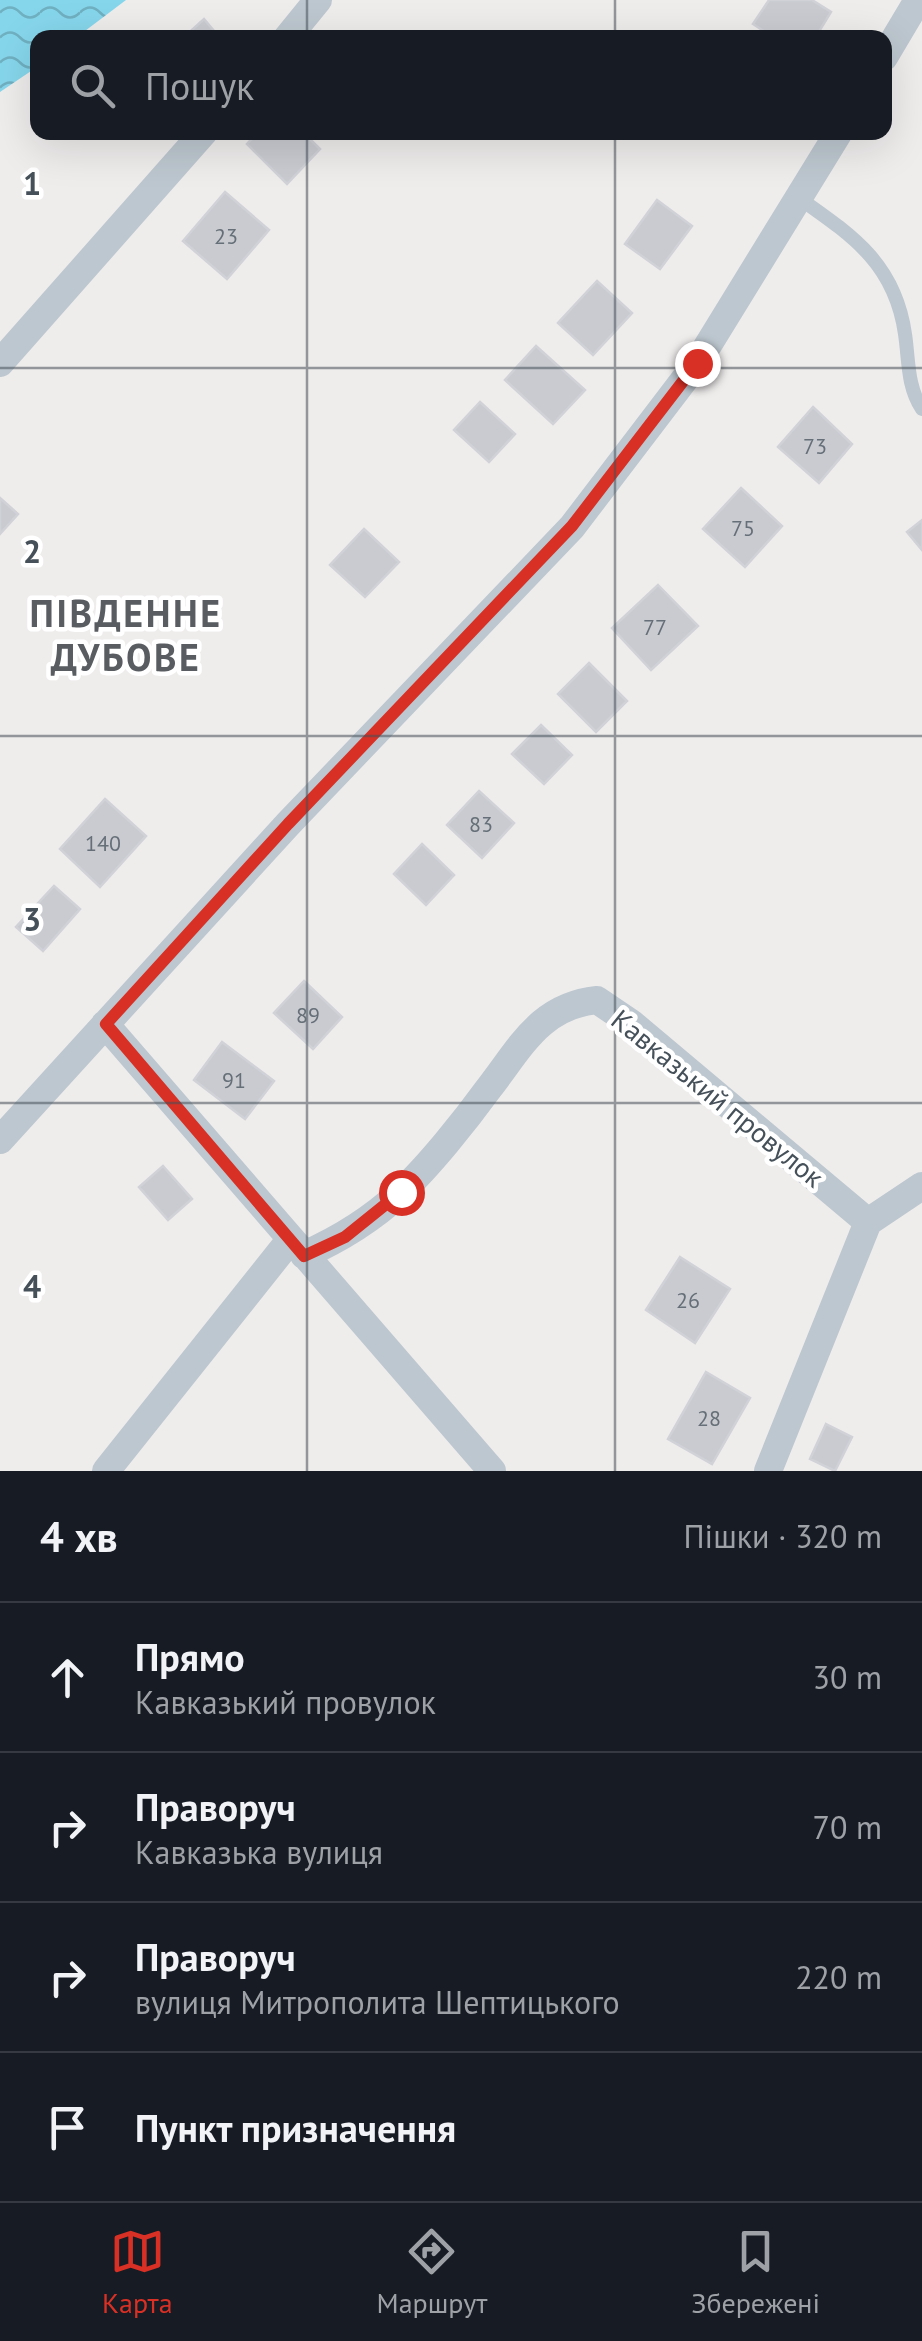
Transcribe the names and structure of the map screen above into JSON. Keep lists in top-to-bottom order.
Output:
{
  "streets": {
    "street": ["Кавказький провулок"]
  },
  "districts": ["ПІВДЕННЕ ДУБОВЕ"],
  "house_numbers": [
    "23",
    "73",
    "75",
    "77",
    "83",
    "140",
    "89",
    "91",
    "26",
    "28"
  ],
  "page": {
    "search": "Пошук",
    "heading": ["4 хв", "Пішки · 320 m"],
    "list": [
      ["Прямо", "Кавказький провулок", "30 m"],
      ["Праворуч", "Кавказька вулиця", "70 m"],
      ["Праворуч", "вулиця Митрополита Шептицького", "220 m"],
      "Пункт призначення"
    ],
    "nav": ["Карта", "Маршрут", "Збережені"]
  },
  "grid": {
    "rows": [
      "1",
      "2",
      "3",
      "4"
    ]
  }
}
